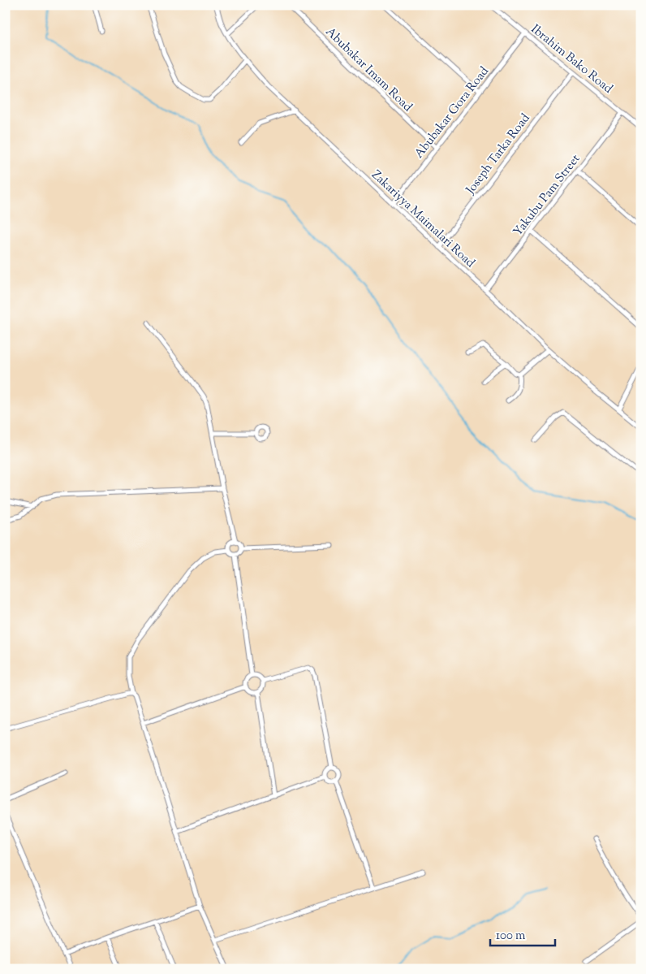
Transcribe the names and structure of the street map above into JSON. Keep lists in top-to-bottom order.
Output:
{
  "streets": {
    "street": [
      "Ibrahim Bako Road",
      "Abubakar Imam Road",
      "Abubakar Gora Road",
      "Joseph Tarka Road",
      "Yakubu Pam Street",
      "Zakariyya Maimalari Road"
    ]
  },
  "crossings": [
    ["Ibrahim Bako Road", "Abubakar Gora Road"],
    ["Ibrahim Bako Road", "Joseph Tarka Road"],
    ["Ibrahim Bako Road", "Yakubu Pam Street"],
    ["Abubakar Imam Road", "Abubakar Gora Road"],
    ["Abubakar Gora Road", "Zakariyya Maimalari Road"],
    ["Joseph Tarka Road", "Zakariyya Maimalari Road"],
    ["Yakubu Pam Street", "Zakariyya Maimalari Road"]
  ],
  "scale_bar": "100 m"
}
